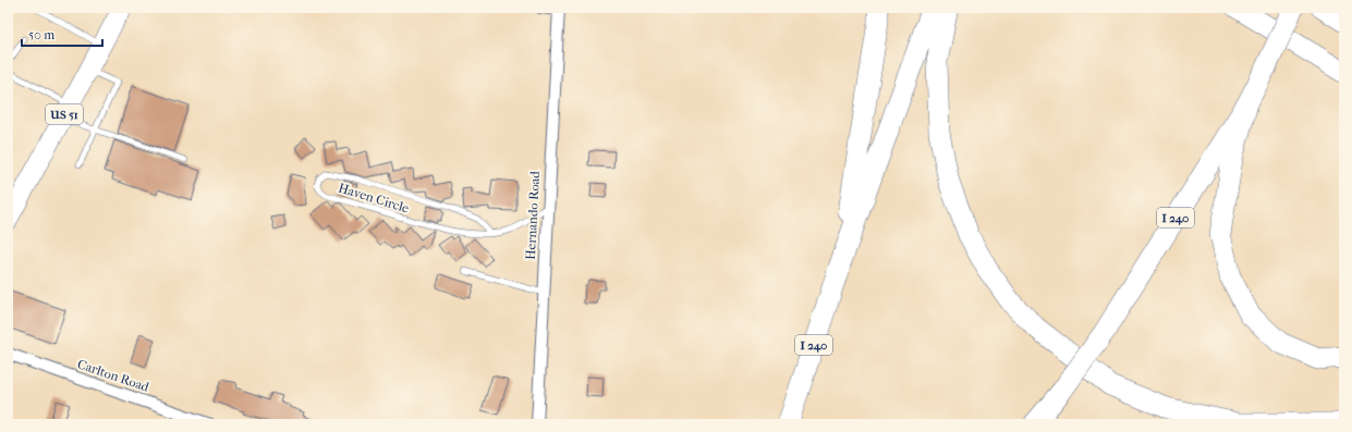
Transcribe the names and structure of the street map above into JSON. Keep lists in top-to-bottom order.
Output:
{
  "streets": {
    "highway": ["I 240"],
    "main road": ["US 51"],
    "street": ["Hernando Road", "Carlton Road"],
    "lane": ["Haven Circle"]
  },
  "crossings": [
    ["Haven Circle", "Hernando Road"]
  ],
  "scale_bar": "50 m"
}
